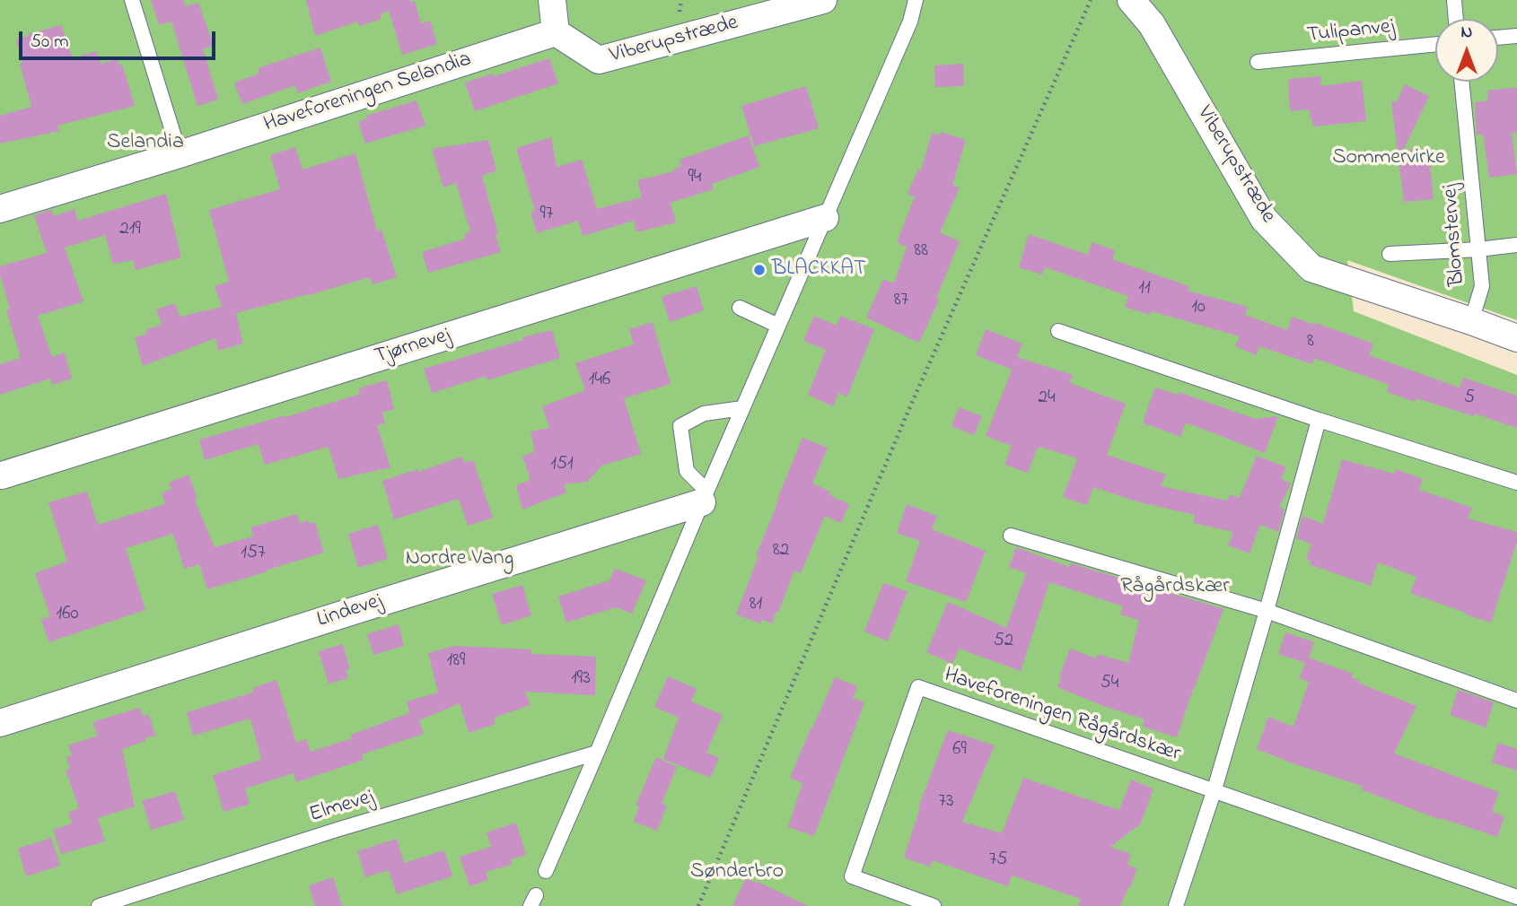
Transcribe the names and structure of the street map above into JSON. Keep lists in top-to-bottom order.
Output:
{
  "streets": {
    "street": [
      "Viberupstræde",
      "Haveforeningen Selandia",
      "Tjørnevej",
      "Lindevej"
    ],
    "lane": [
      "Tulipanvej",
      "Blomstervej",
      "Haveforeningen Rågårdskær",
      "Elmevej"
    ]
  },
  "crossings": [
    ["Viberupstræde", "Haveforeningen Selandia"],
    ["Viberupstræde", "Blomstervej"]
  ],
  "parks": [
    "Selandia",
    "Sommervirke",
    "Nordre Vang",
    "Rågårdskær",
    "Sønderbro"
  ],
  "places": ["BLACKKAT"],
  "house_numbers": [
    "94",
    "97",
    "219",
    "88",
    "11",
    "87",
    "10",
    "8",
    "146",
    "24",
    "5",
    "151",
    "82",
    "157",
    "81",
    "160",
    "52",
    "189",
    "193",
    "54",
    "69",
    "73",
    "75"
  ],
  "scale_bar": "50 m",
  "north": "top"
}
